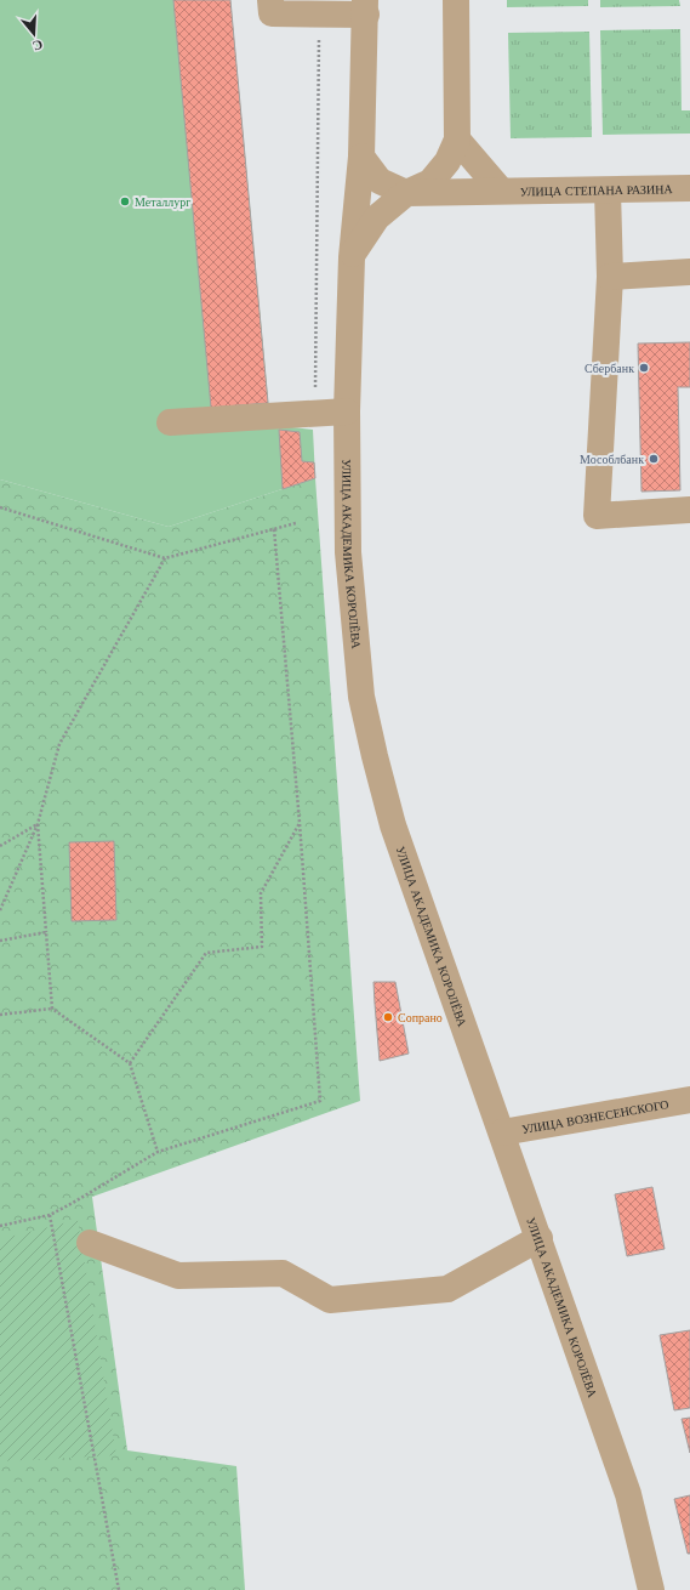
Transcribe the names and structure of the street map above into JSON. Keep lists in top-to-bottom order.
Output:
{
  "streets": {
    "street": ["УЛИЦА СТЕПАНА РАЗИНА", "УЛИЦА АКАДЕМИКА КОРОЛЁВА", "УЛИЦА ВОЗНЕСЕНСКОГО"]
  },
  "crossings": [
    ["УЛИЦА АКАДЕМИКА КОРОЛЁВА", "УЛИЦА ВОЗНЕСЕНСКОГО"]
  ],
  "places": [
    "Металлург",
    "Сбербанк",
    "Мособлбанк",
    "Сопрано"
  ],
  "north": "bottom"
}
